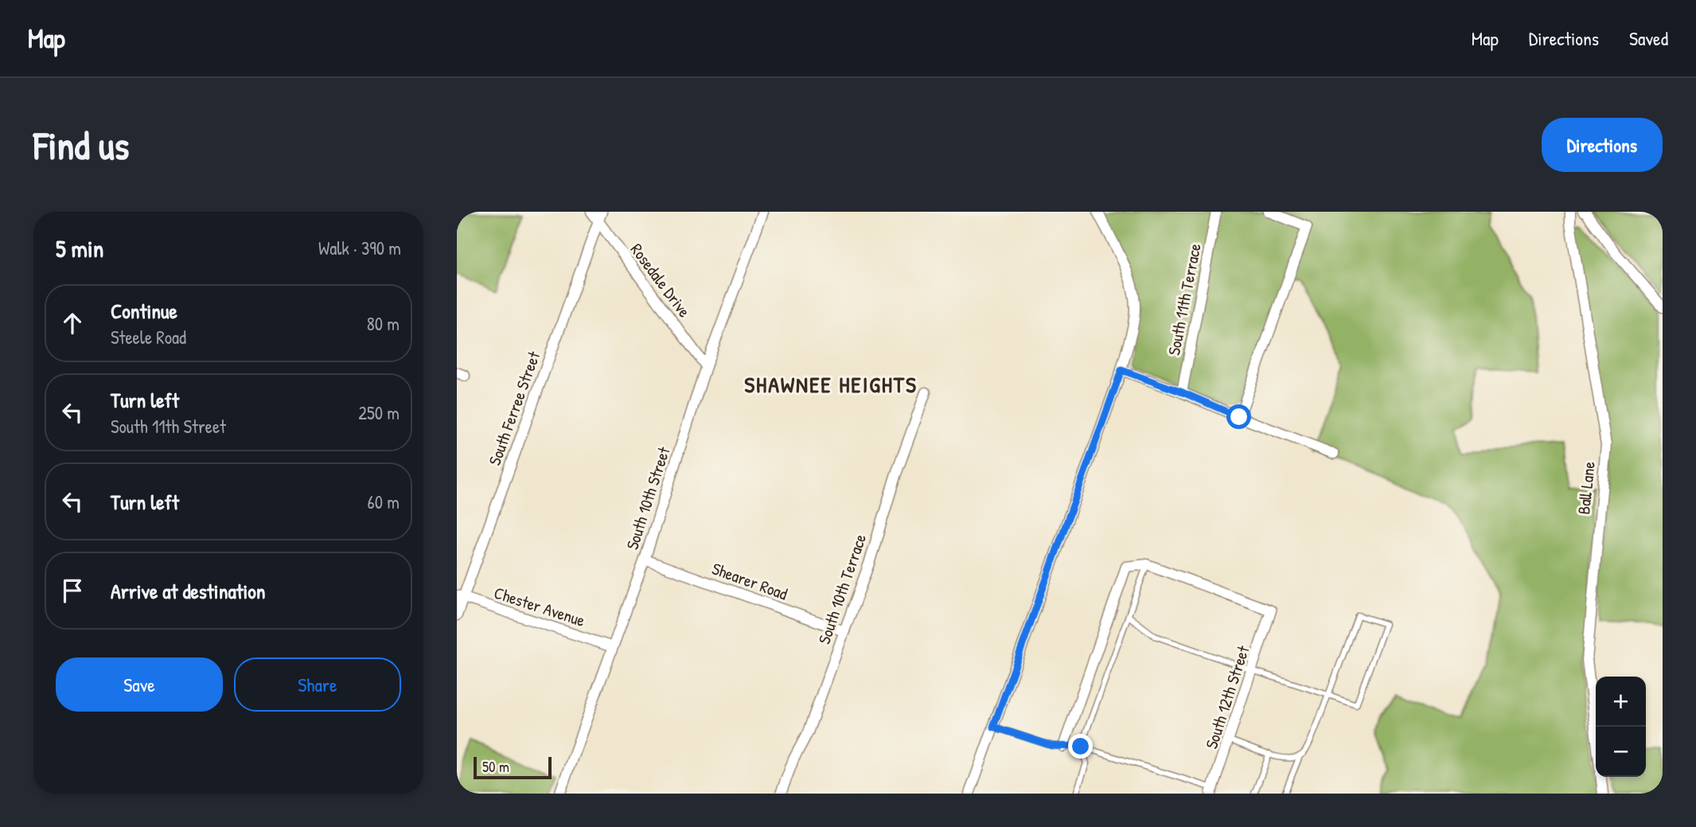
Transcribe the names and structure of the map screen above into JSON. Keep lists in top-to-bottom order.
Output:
{
  "streets": {
    "street": [
      "Rosedale Drive",
      "South 11th Terrace",
      "South Ferree Street",
      "Ball Lane",
      "South 10th Street",
      "Shearer Road",
      "South 10th Terrace",
      "Chester Avenue",
      "South 12th Street"
    ]
  },
  "crossings": [
    ["Rosedale Drive", "South Ferree Street"],
    ["Rosedale Drive", "South 10th Street"],
    ["South Ferree Street", "Chester Avenue"],
    ["South 10th Street", "Shearer Road"],
    ["South 10th Street", "Chester Avenue"],
    ["Shearer Road", "South 10th Terrace"]
  ],
  "districts": ["SHAWNEE HEIGHTS"],
  "scale_bar": "50 m",
  "page": {
    "header": "Map",
    "nav": ["Map", "Directions", "Saved"],
    "buttons": [
      "Directions",
      ["Save", "Share"]
    ],
    "title": "Find us",
    "heading": ["5 min", "Walk · 390 m"],
    "list": [
      ["Continue", "Steele Road", "80 m"],
      ["Turn left", "South 11th Street", "250 m"],
      ["Turn left", "60 m"],
      "Arrive at destination"
    ],
    "map_buttons": ["+", "−"],
    "scale": "50 m"
  }
}
